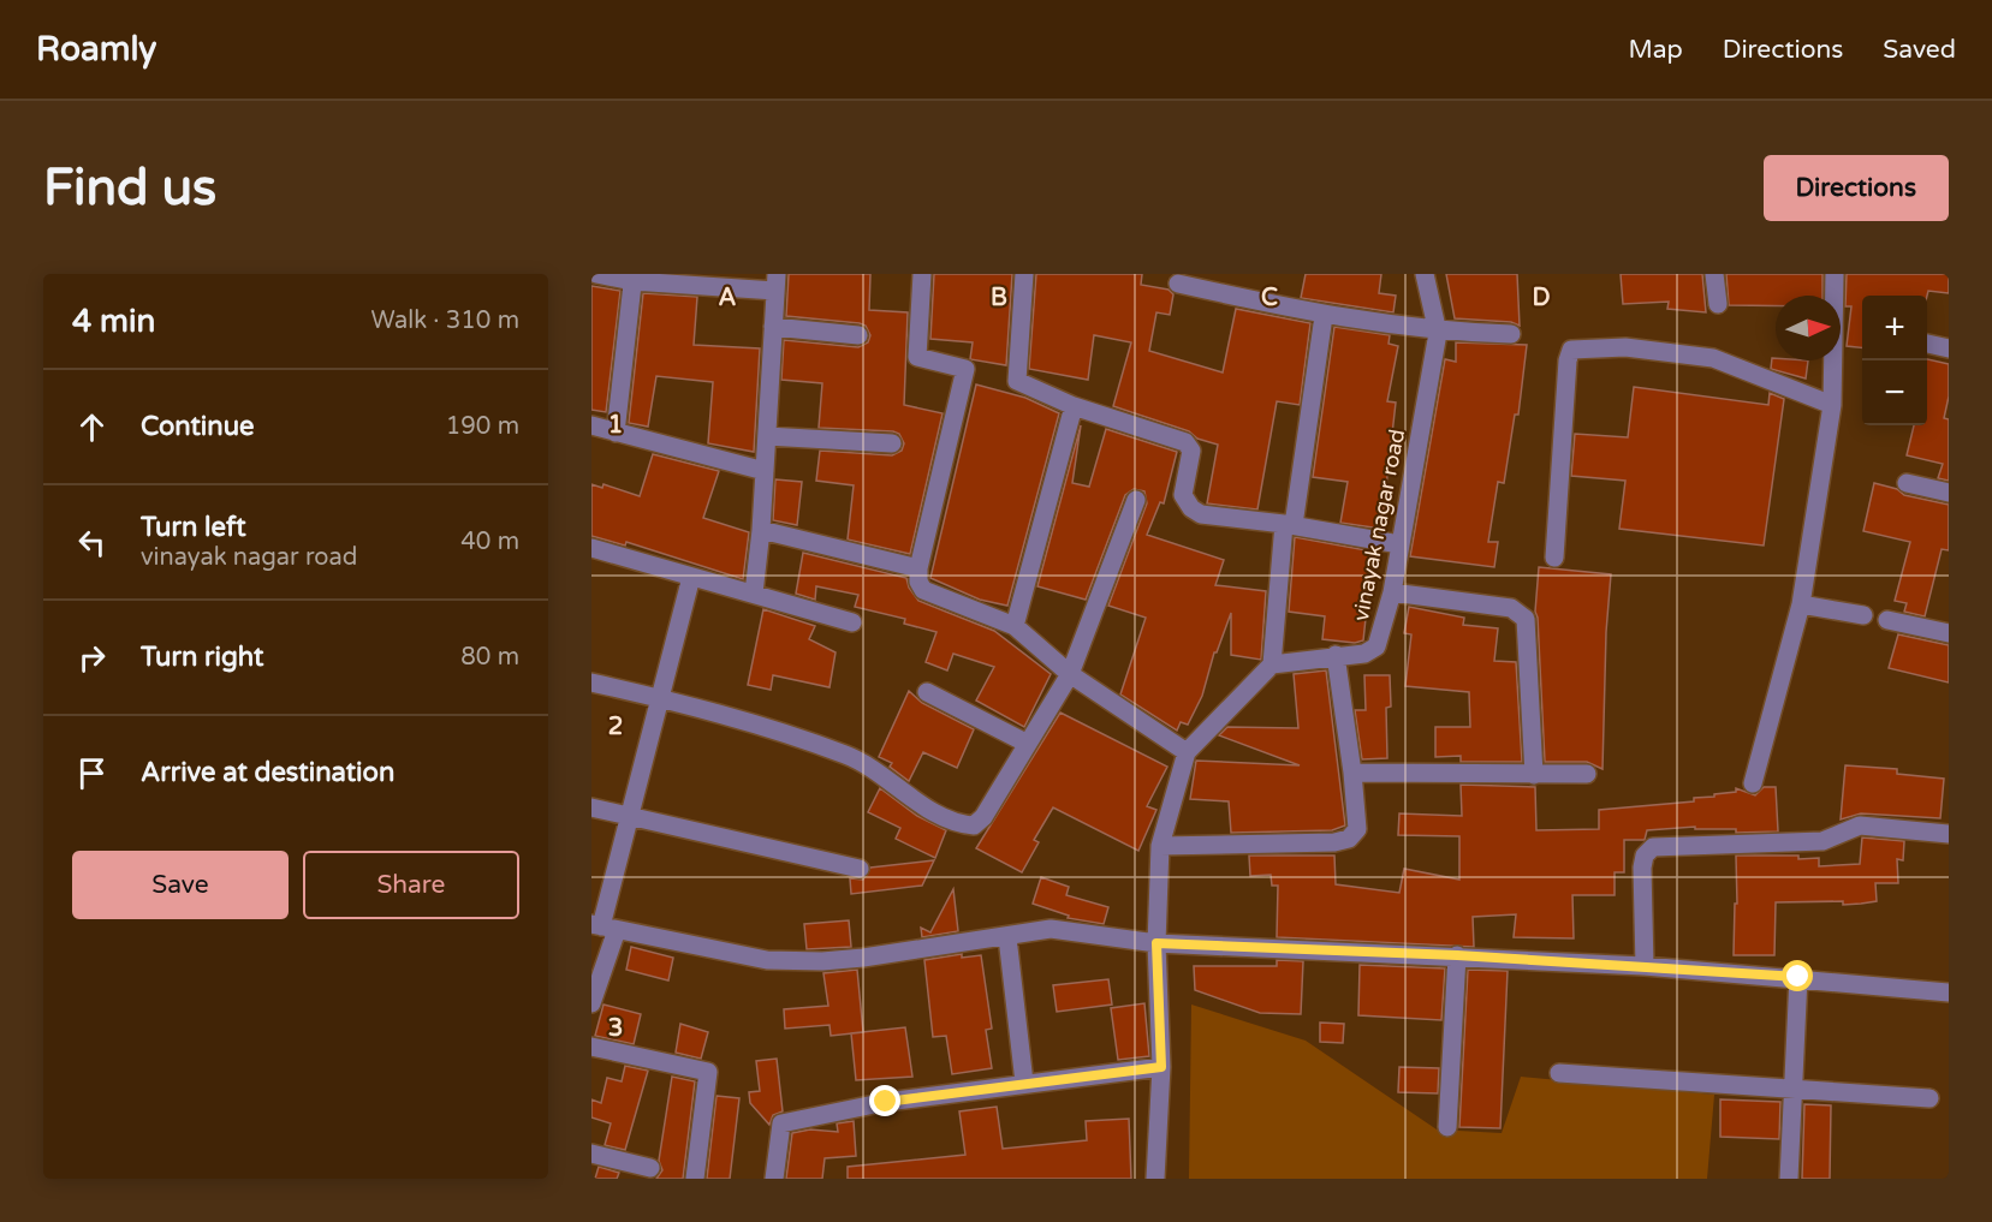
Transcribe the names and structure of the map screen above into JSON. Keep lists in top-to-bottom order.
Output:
{
  "streets": {
    "street": ["vinayak nagar road"]
  },
  "north": "right",
  "page": {
    "header": "Roamly",
    "nav": ["Map", "Directions", "Saved"],
    "buttons": [
      "Directions",
      ["Save", "Share"]
    ],
    "title": "Find us",
    "heading": ["4 min", "Walk · 310 m"],
    "map_buttons": ["+", "−"],
    "list": [
      ["Continue", "190 m"],
      ["Turn left", "vinayak nagar road", "40 m"],
      ["Turn right", "80 m"],
      "Arrive at destination"
    ]
  },
  "grid": {
    "columns": [
      "A",
      "B",
      "C",
      "D"
    ],
    "rows": ["1", "2", "3"]
  }
}
